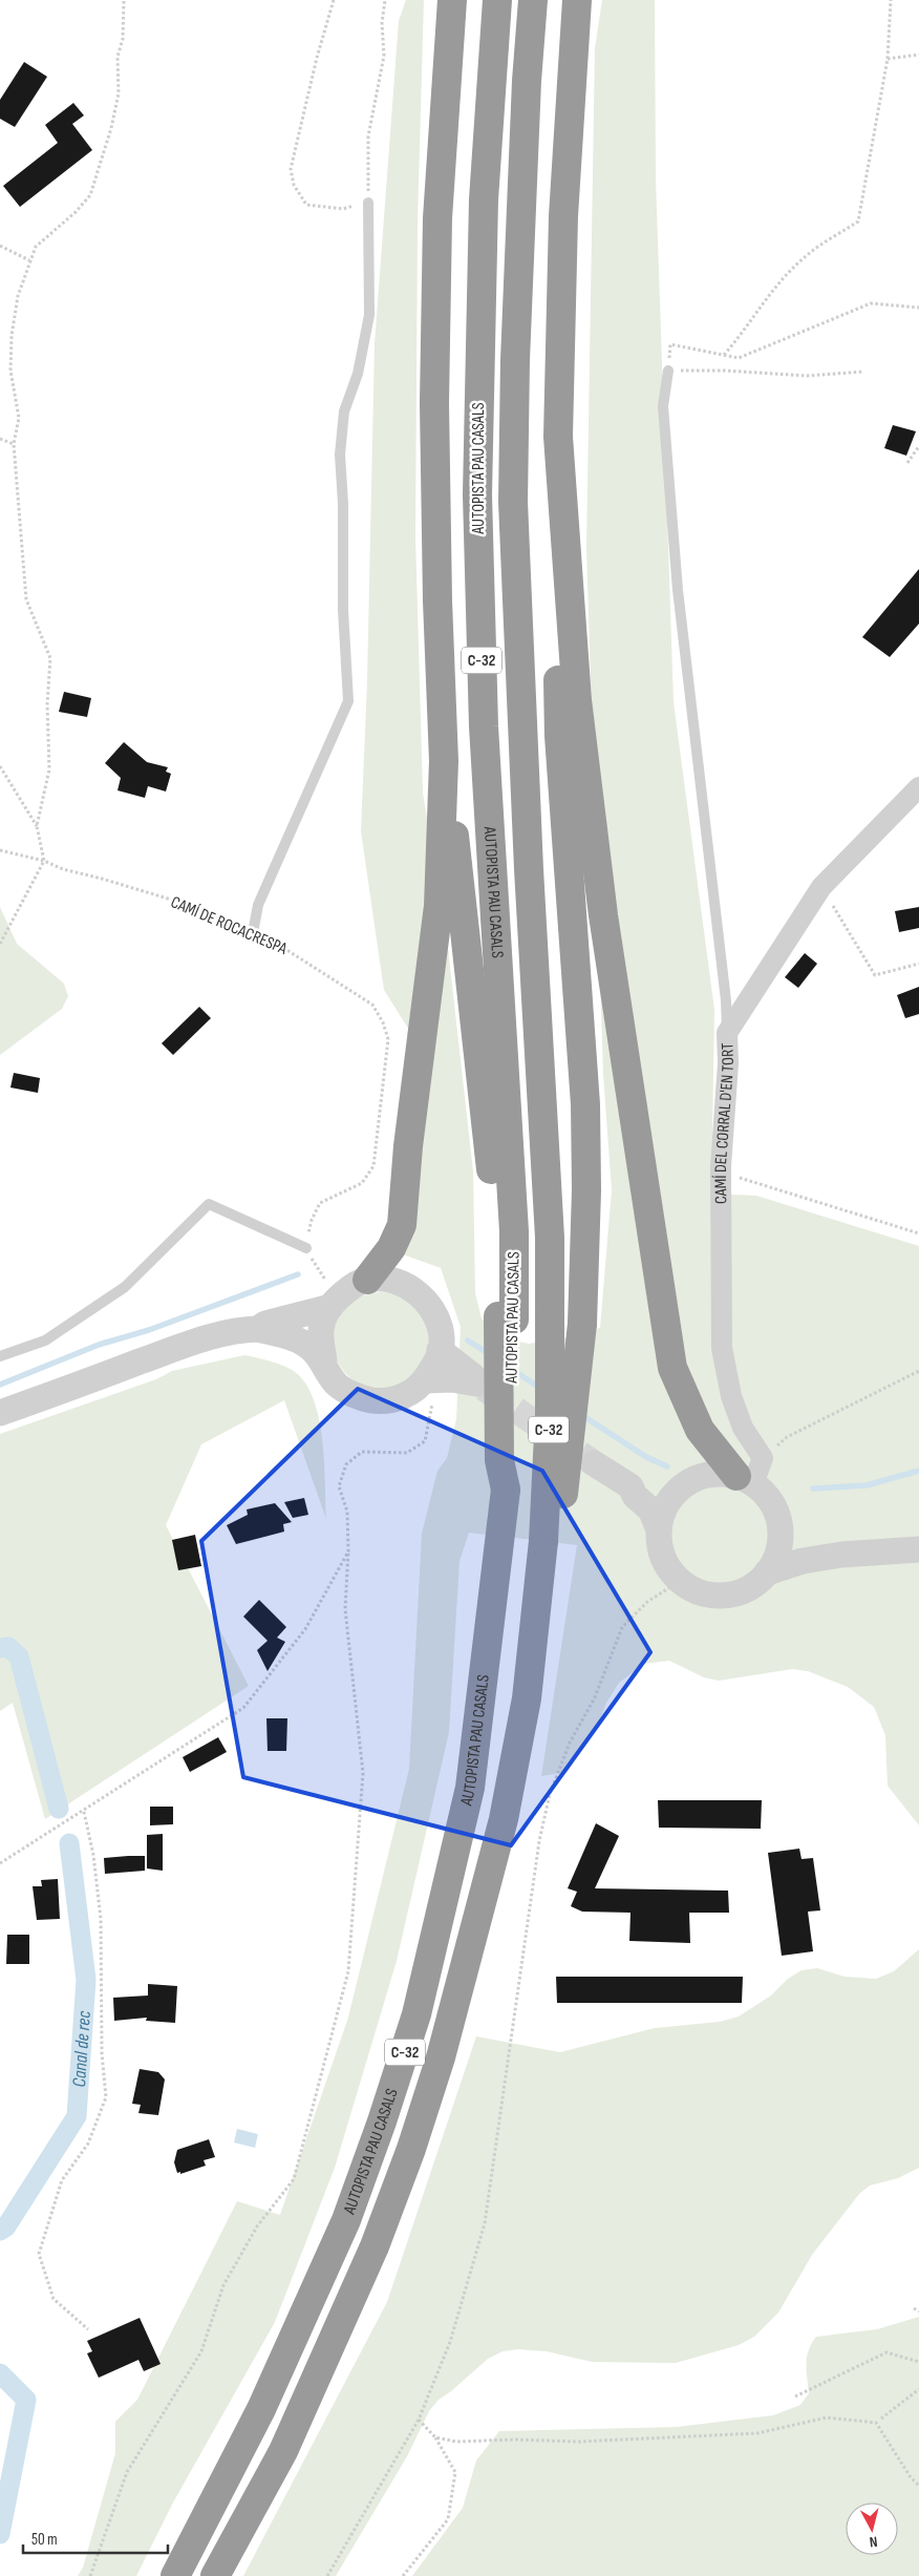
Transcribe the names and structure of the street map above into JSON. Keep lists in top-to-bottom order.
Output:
{
  "streets": {
    "highway": ["AUTOPISTA PAU CASALS", "C-32"],
    "street": ["CAMÍ DEL CORRAL D'EN TORT"],
    "path": ["CAMÍ DE ROCACRESPA"]
  },
  "water": ["Canal de rec"],
  "scale_bar": "50 m",
  "north": "bottom"
}
